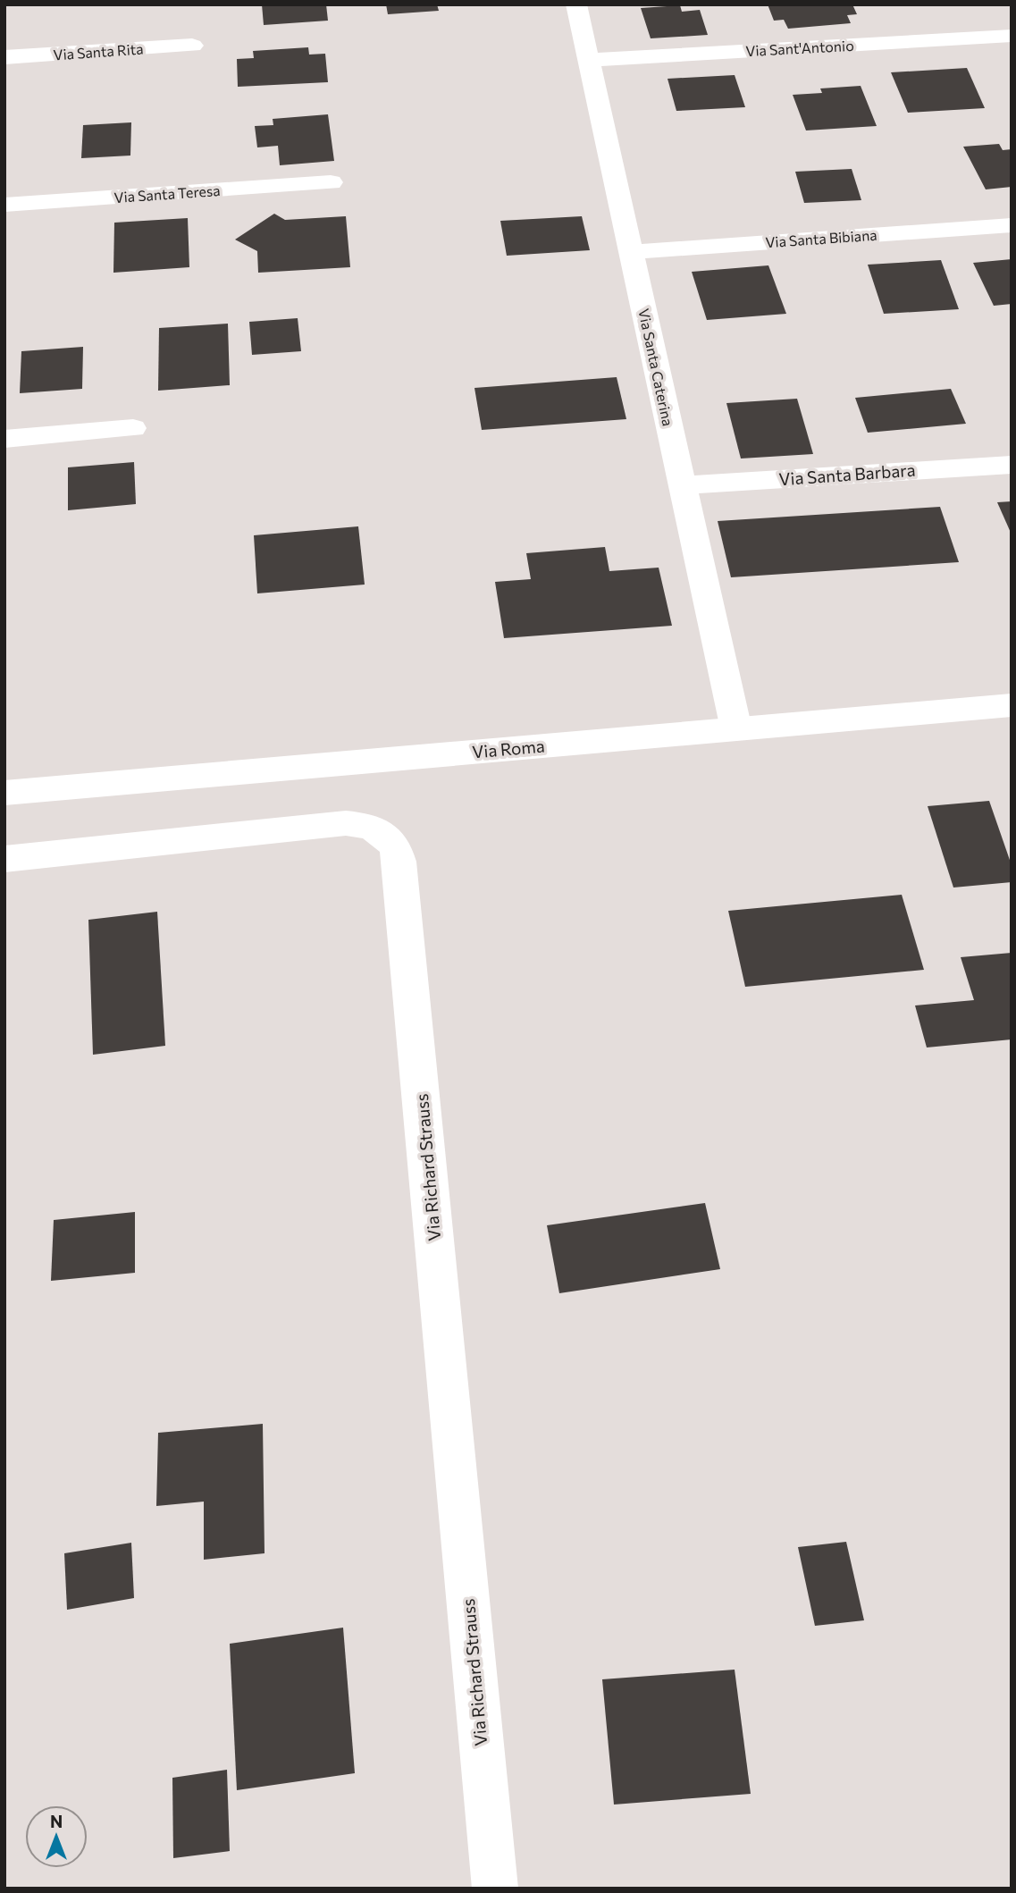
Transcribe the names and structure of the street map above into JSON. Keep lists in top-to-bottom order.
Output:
{
  "streets": {
    "street": [
      "Via Sant'Antonio",
      "Via Santa Rita",
      "Via Santa Teresa",
      "Via Santa Bibiana",
      "Via Santa Caterina",
      "Via Santa Barbara",
      "Via Roma",
      "Via Richard Strauss"
    ]
  },
  "crossings": [
    ["Via Sant'Antonio", "Via Santa Caterina"],
    ["Via Santa Bibiana", "Via Santa Caterina"],
    ["Via Santa Caterina", "Via Santa Barbara"],
    ["Via Santa Caterina", "Via Roma"]
  ],
  "north": "top"
}
